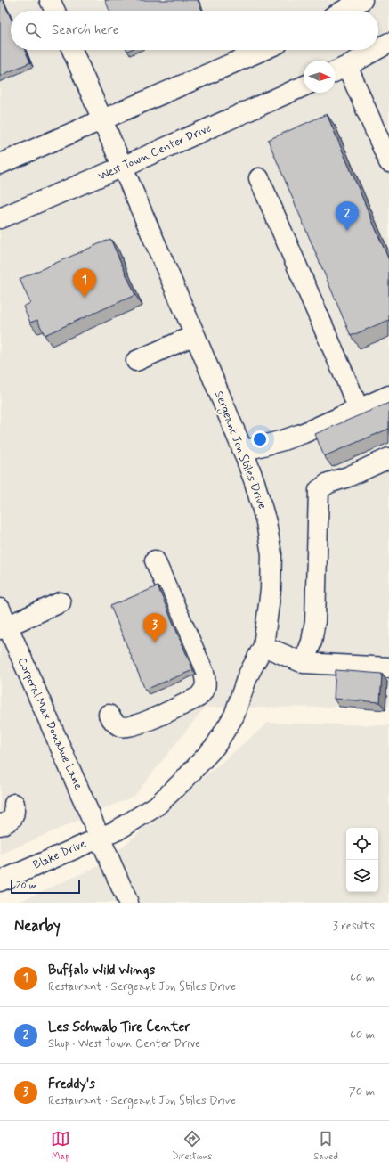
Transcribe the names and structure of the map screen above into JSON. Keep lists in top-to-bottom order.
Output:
{
  "streets": {
    "street": [
      "West Town Center Drive",
      "Sergeant Jon Stiles Drive",
      "Corporal Max Donahue Lane",
      "Blake Drive"
    ]
  },
  "crossings": [
    ["West Town Center Drive", "Sergeant Jon Stiles Drive"],
    ["Sergeant Jon Stiles Drive", "Corporal Max Donahue Lane"],
    ["Sergeant Jon Stiles Drive", "Blake Drive"],
    ["Corporal Max Donahue Lane", "Blake Drive"]
  ],
  "scale_bar": "20 m",
  "north": "right",
  "page": {
    "search": "Search here",
    "pins": ["2", "1", "3"],
    "scale": "20 m",
    "heading": ["Nearby", "3 results"],
    "list": [
      {
        "mark": "1",
        "name": "Buffalo Wild Wings",
        "note": "Restaurant · Sergeant Jon Stiles Drive",
        "value": "60 m"
      },
      {
        "mark": "2",
        "name": "Les Schwab Tire Center",
        "note": "Shop · West Town Center Drive",
        "value": "60 m"
      },
      {
        "mark": "3",
        "name": "Freddy's",
        "note": "Restaurant · Sergeant Jon Stiles Drive",
        "value": "70 m"
      }
    ],
    "nav": ["Map", "Directions", "Saved"]
  }
}
